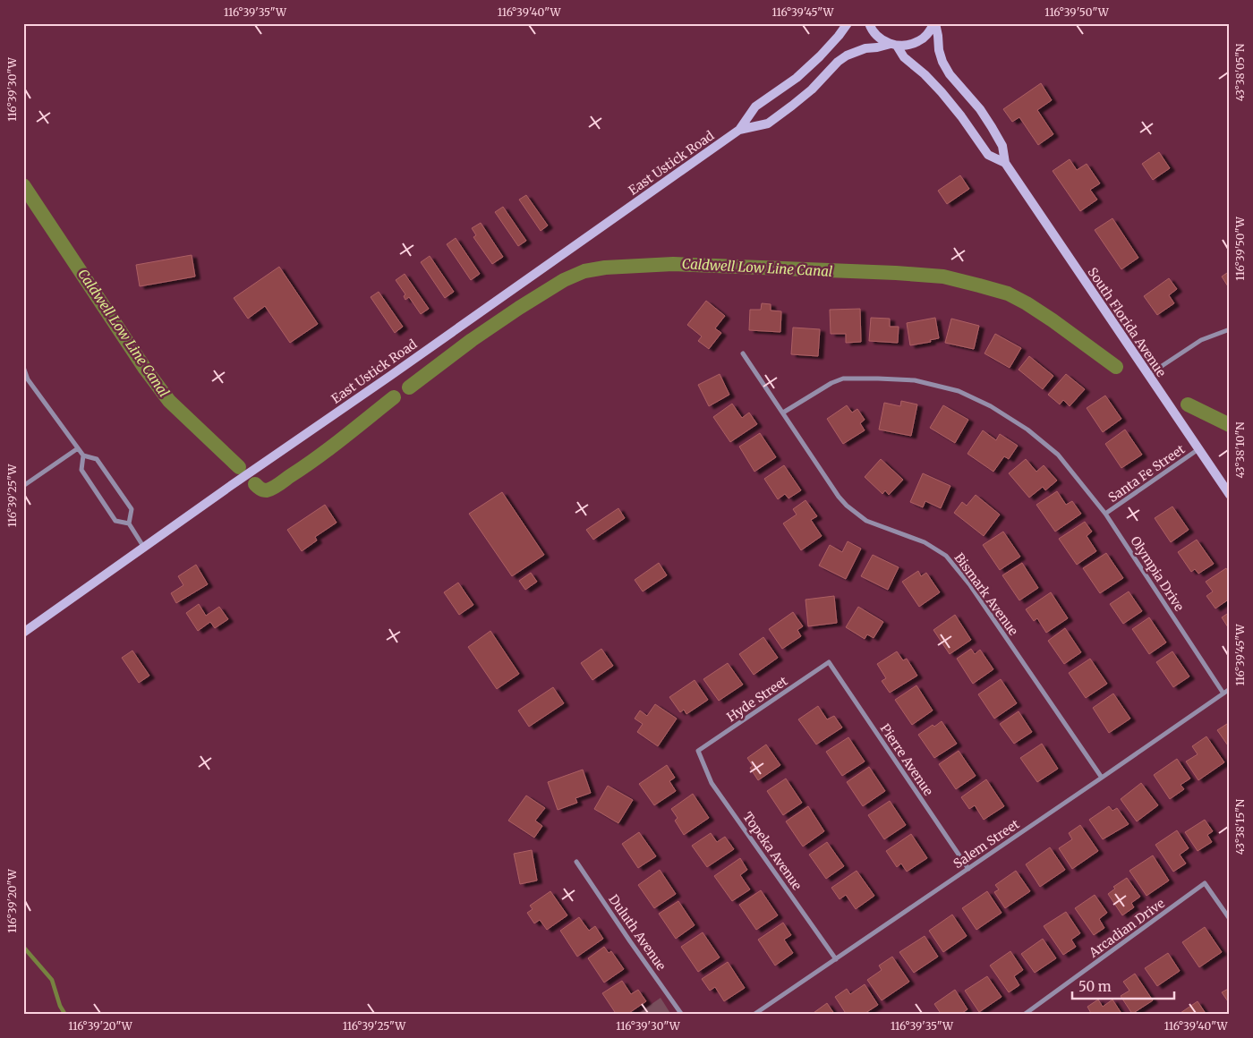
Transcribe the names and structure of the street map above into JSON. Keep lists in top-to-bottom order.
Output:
{
  "streets": {
    "main road": ["East Ustick Road", "South Florida Avenue"],
    "street": [
      "Santa Fe Street",
      "Olympia Drive",
      "Bismark Avenue",
      "Hyde Street",
      "Pierre Avenue",
      "Salem Street",
      "Topeka Avenue",
      "Arcadian Drive",
      "Duluth Avenue"
    ]
  },
  "crossings": [
    ["East Ustick Road", "South Florida Avenue"],
    ["South Florida Avenue", "Santa Fe Street"],
    ["Santa Fe Street", "Olympia Drive"],
    ["Olympia Drive", "Bismark Avenue"],
    ["Olympia Drive", "Salem Street"],
    ["Bismark Avenue", "Salem Street"],
    ["Hyde Street", "Pierre Avenue"],
    ["Hyde Street", "Topeka Avenue"],
    ["Pierre Avenue", "Salem Street"],
    ["Salem Street", "Topeka Avenue"]
  ],
  "water": ["Caldwell Low Line Canal"],
  "scale_bar": "50 m",
  "coordinates": [
    "116°39'35\"W",
    "116°39'40\"W",
    "116°39'45\"W",
    "116°39'50\"W",
    "43°38'05\"N",
    "116°39'30\"W",
    "43°38'10\"N",
    "116°39'25\"W",
    "43°38'15\"N",
    "116°39'20\"W"
  ]
}
